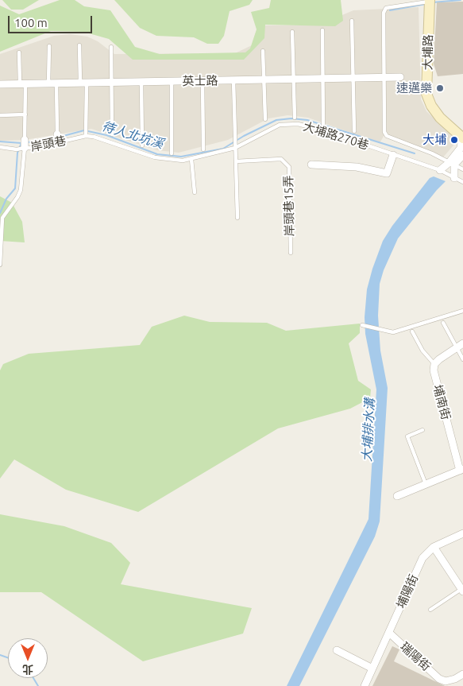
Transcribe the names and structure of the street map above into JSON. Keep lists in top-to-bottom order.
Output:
{
  "streets": {
    "main road": ["大埔路"],
    "street": [
      "英士路",
      "大埔路270巷",
      "埔南街",
      "埔陽街",
      "瑞陽街"
    ],
    "lane": ["岸頭巷", "岸頭巷15弄"]
  },
  "crossings": [
    ["埔陽街", "瑞陽街"]
  ],
  "water": ["待人北坑溪", "大埔排水溝"],
  "places": ["速邁樂", "大埔"],
  "scale_bar": "100 m",
  "north": "bottom"
}
